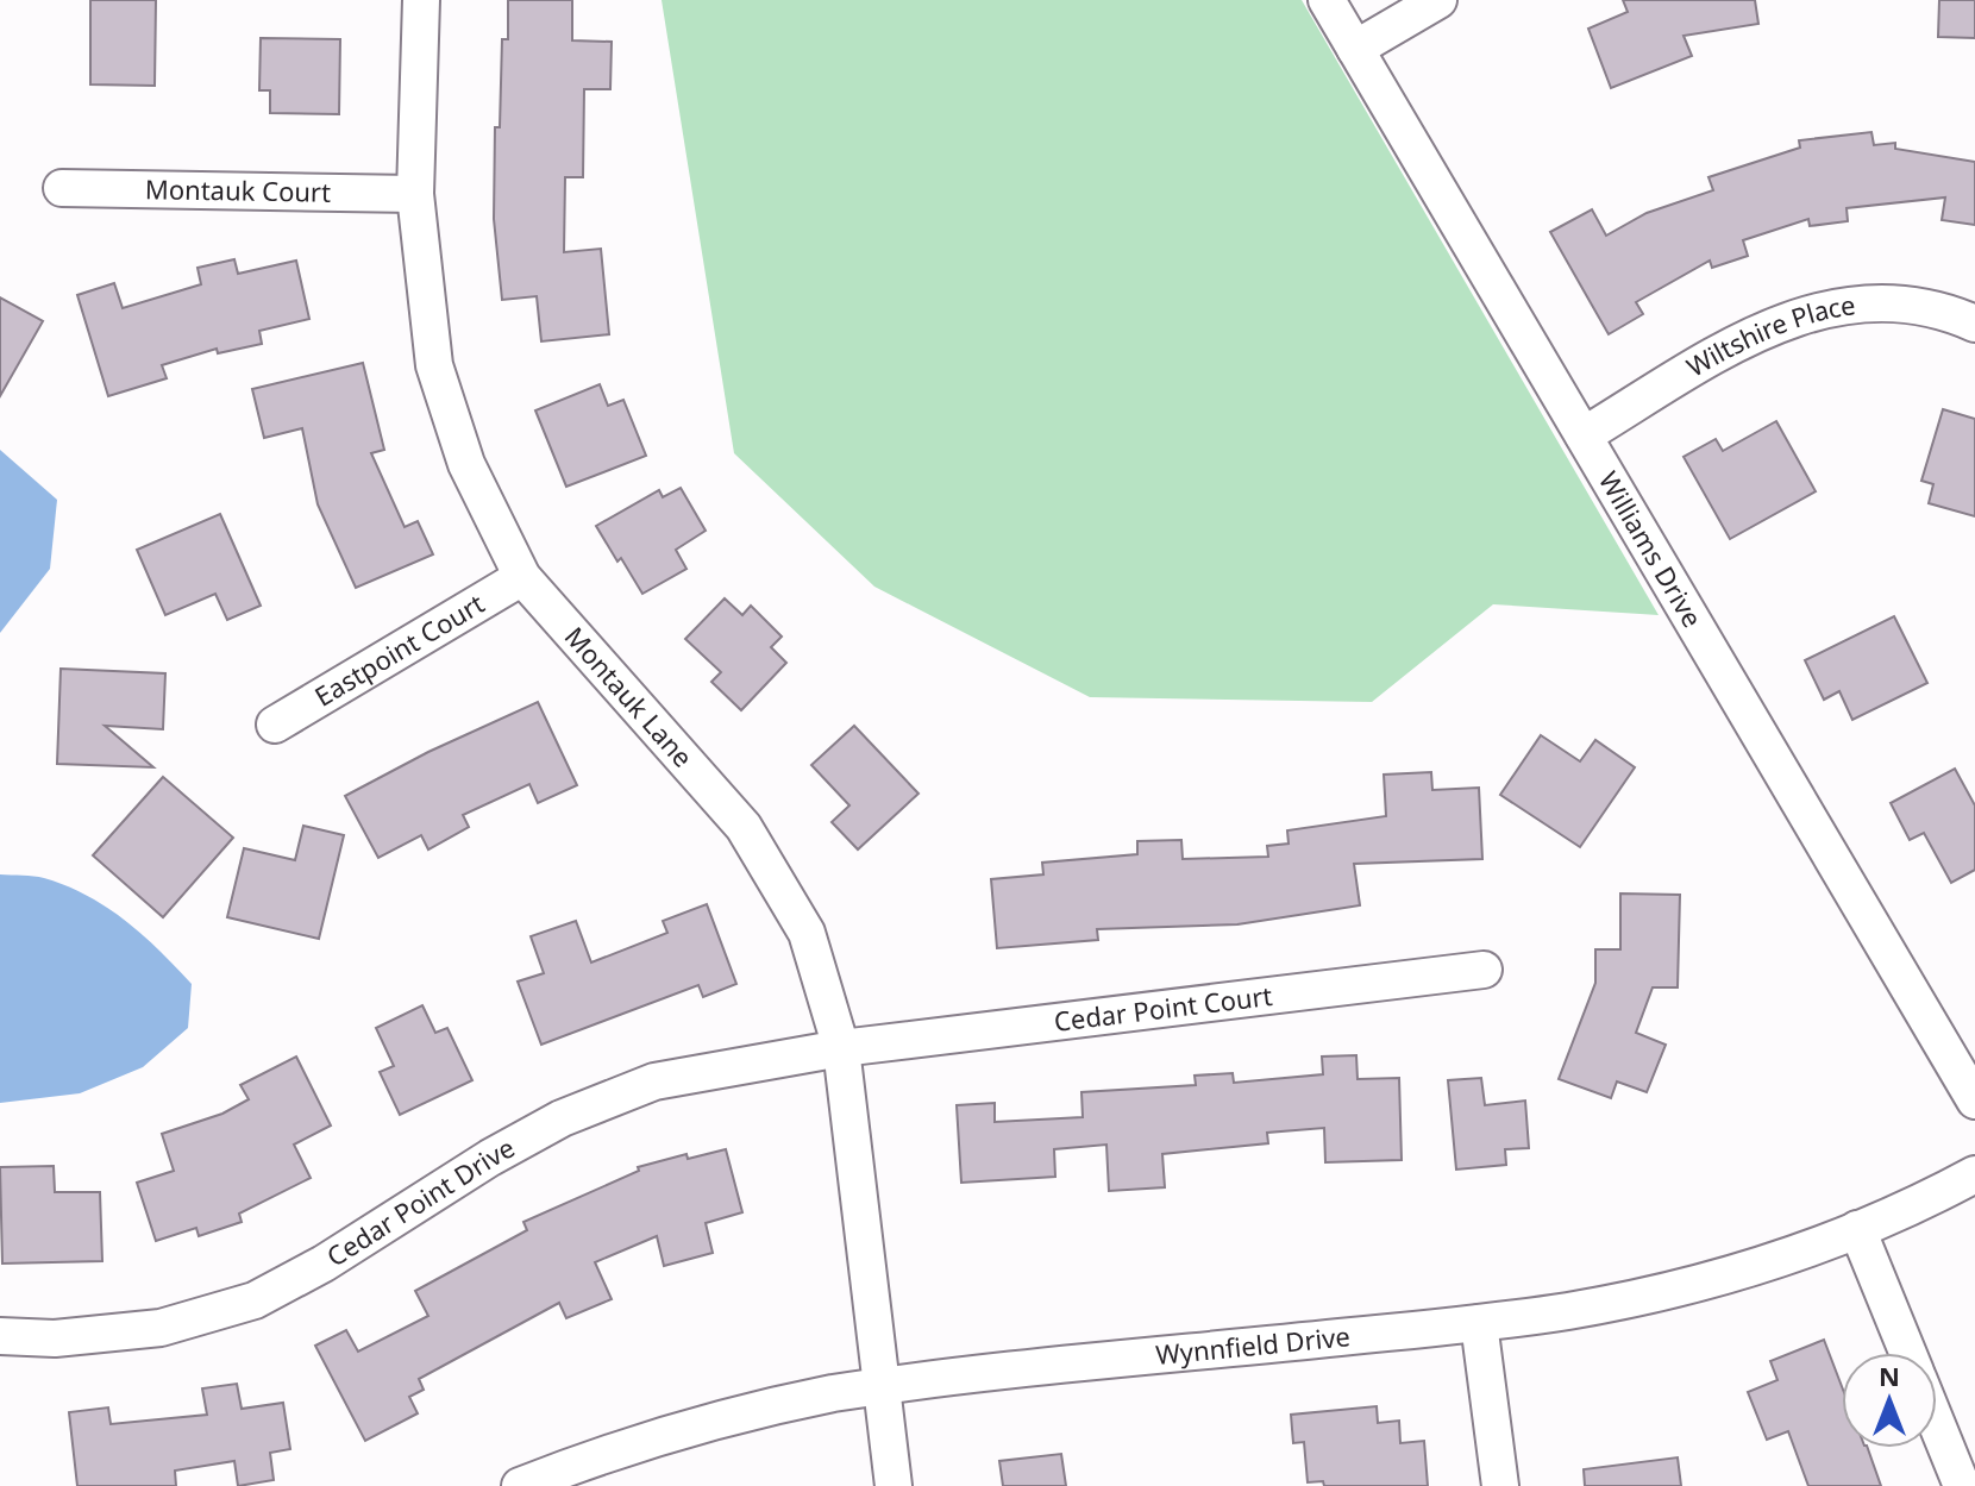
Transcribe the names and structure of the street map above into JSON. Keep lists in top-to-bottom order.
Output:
{
  "streets": {
    "street": [
      "Montauk Court",
      "Wiltshire Place",
      "Williams Drive",
      "Eastpoint Court",
      "Montauk Lane",
      "Cedar Point Court",
      "Cedar Point Drive",
      "Wynnfield Drive"
    ]
  },
  "crossings": [
    ["Montauk Court", "Montauk Lane"],
    ["Wiltshire Place", "Williams Drive"],
    ["Eastpoint Court", "Montauk Lane"],
    ["Montauk Lane", "Cedar Point Court"],
    ["Montauk Lane", "Cedar Point Drive"],
    ["Montauk Lane", "Wynnfield Drive"],
    ["Cedar Point Court", "Cedar Point Drive"]
  ],
  "north": "top"
}
